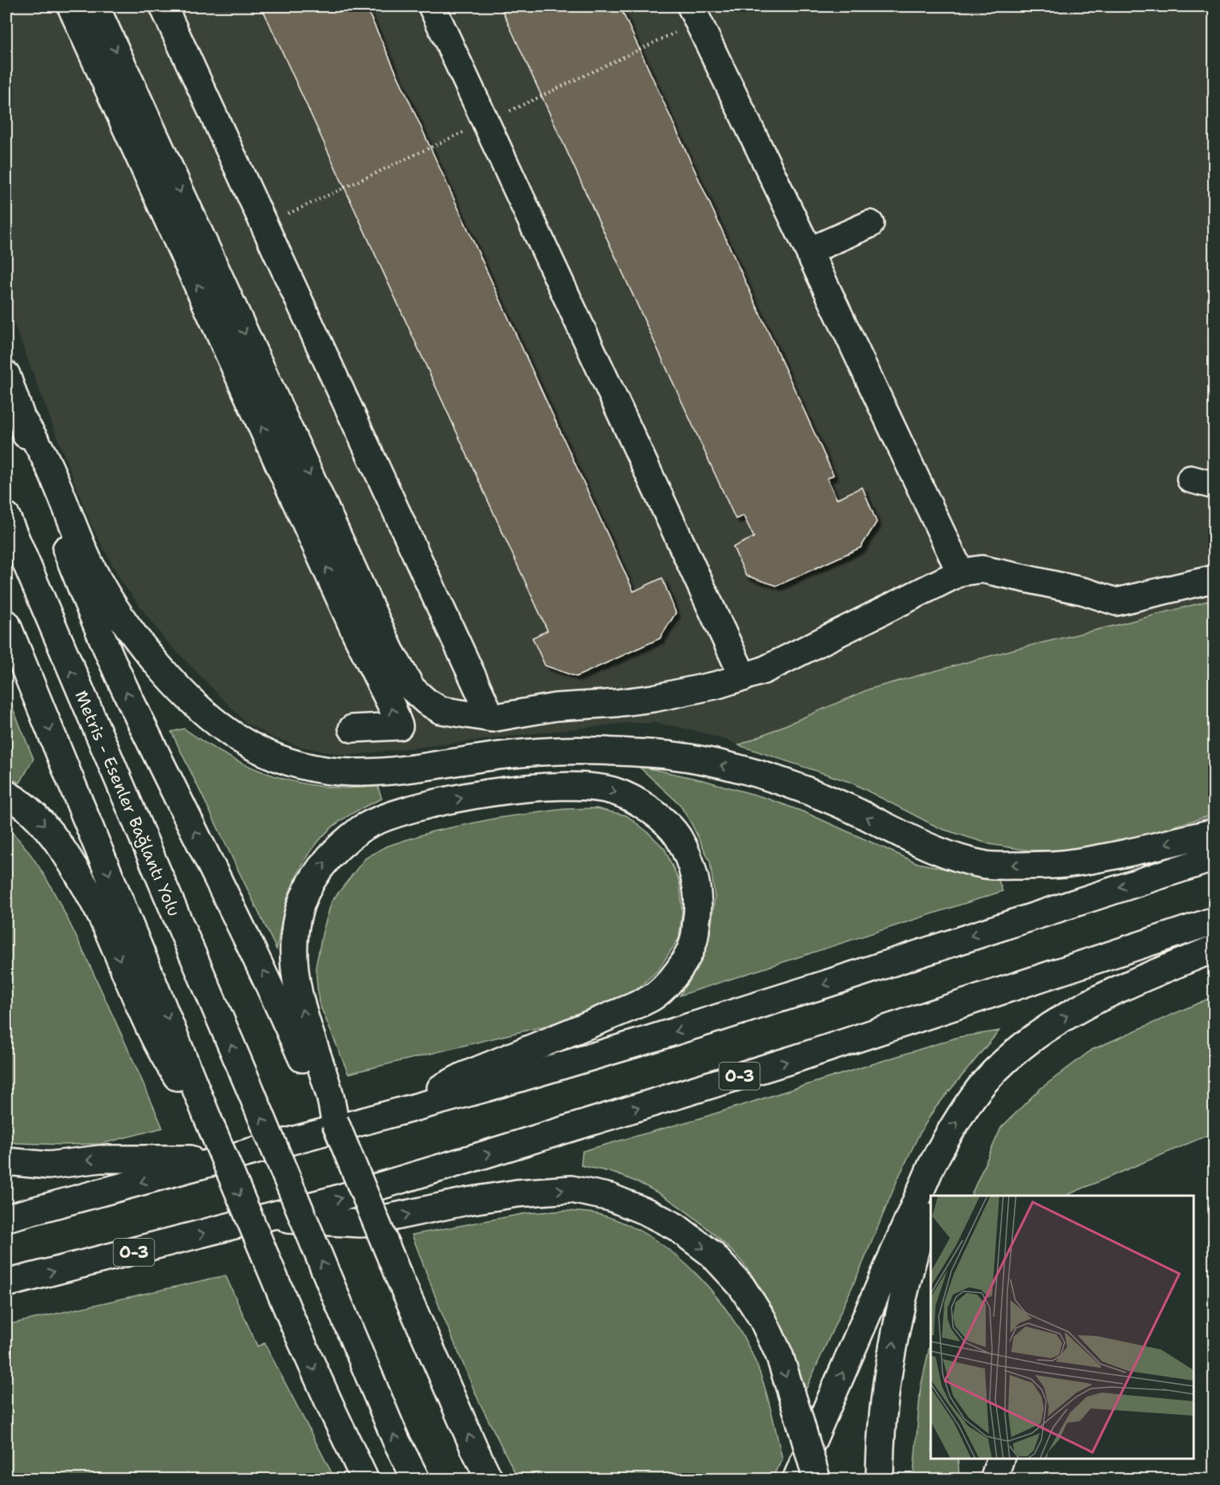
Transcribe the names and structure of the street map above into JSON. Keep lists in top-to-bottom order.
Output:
{
  "streets": {
    "main road": ["Metris - Esenler Bağlantı Yolu", "O-3"]
  }
}
